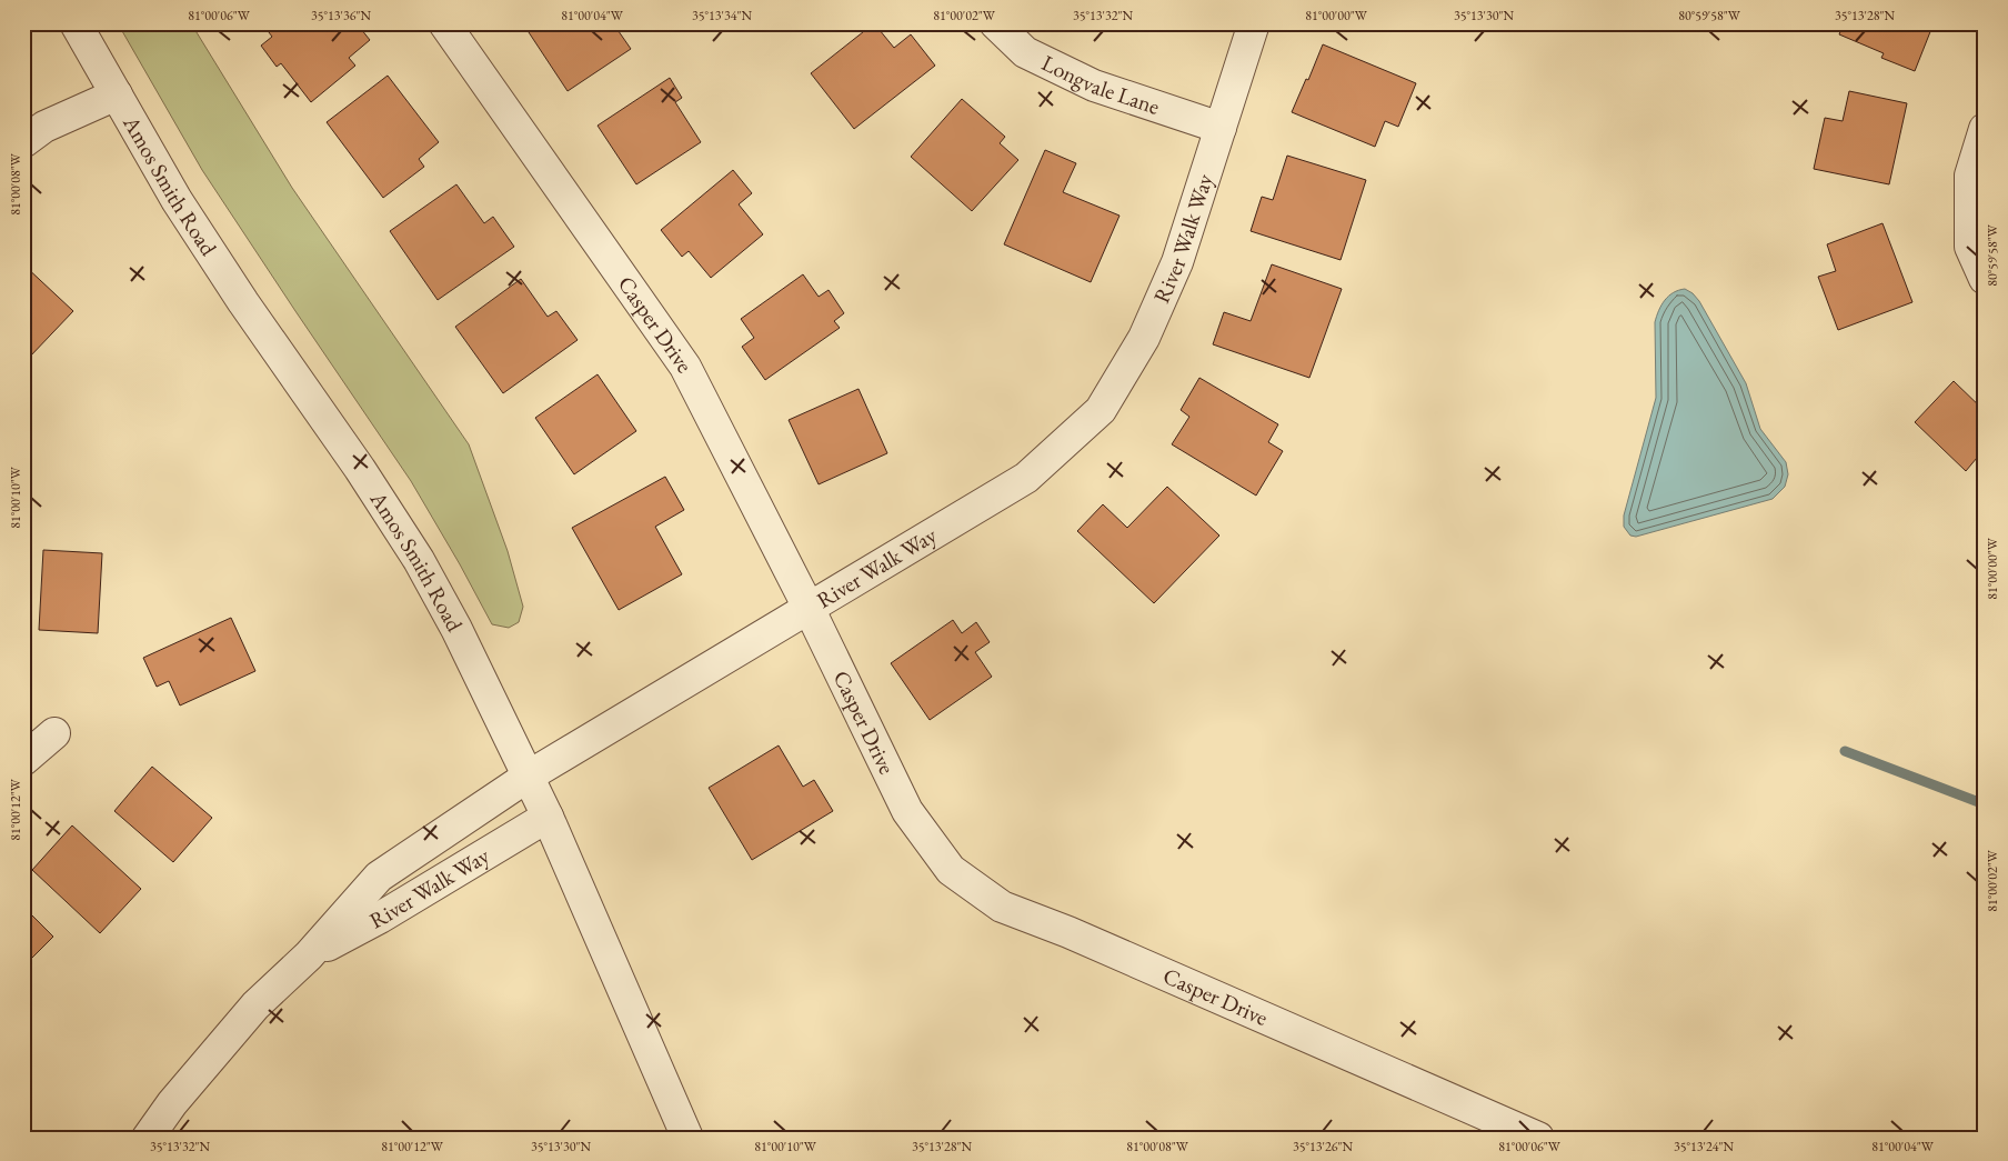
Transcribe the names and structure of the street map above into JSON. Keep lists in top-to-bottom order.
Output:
{
  "streets": {
    "street": [
      "Longvale Lane",
      "Amos Smith Road",
      "River Walk Way",
      "Casper Drive"
    ]
  },
  "crossings": [
    ["Longvale Lane", "River Walk Way"],
    ["Amos Smith Road", "River Walk Way"],
    ["River Walk Way", "Casper Drive"]
  ],
  "coordinates": [
    "81°00'06\"W",
    "35°13'36\"N",
    "81°00'04\"W",
    "35°13'34\"N",
    "81°00'02\"W",
    "35°13'32\"N",
    "81°00'00\"W",
    "35°13'30\"N",
    "80°59'58\"W",
    "35°13'28\"N",
    "81°00'08\"W",
    "81°00'10\"W",
    "81°00'12\"W",
    "35°13'26\"N",
    "35°13'24\"N"
  ]
}
